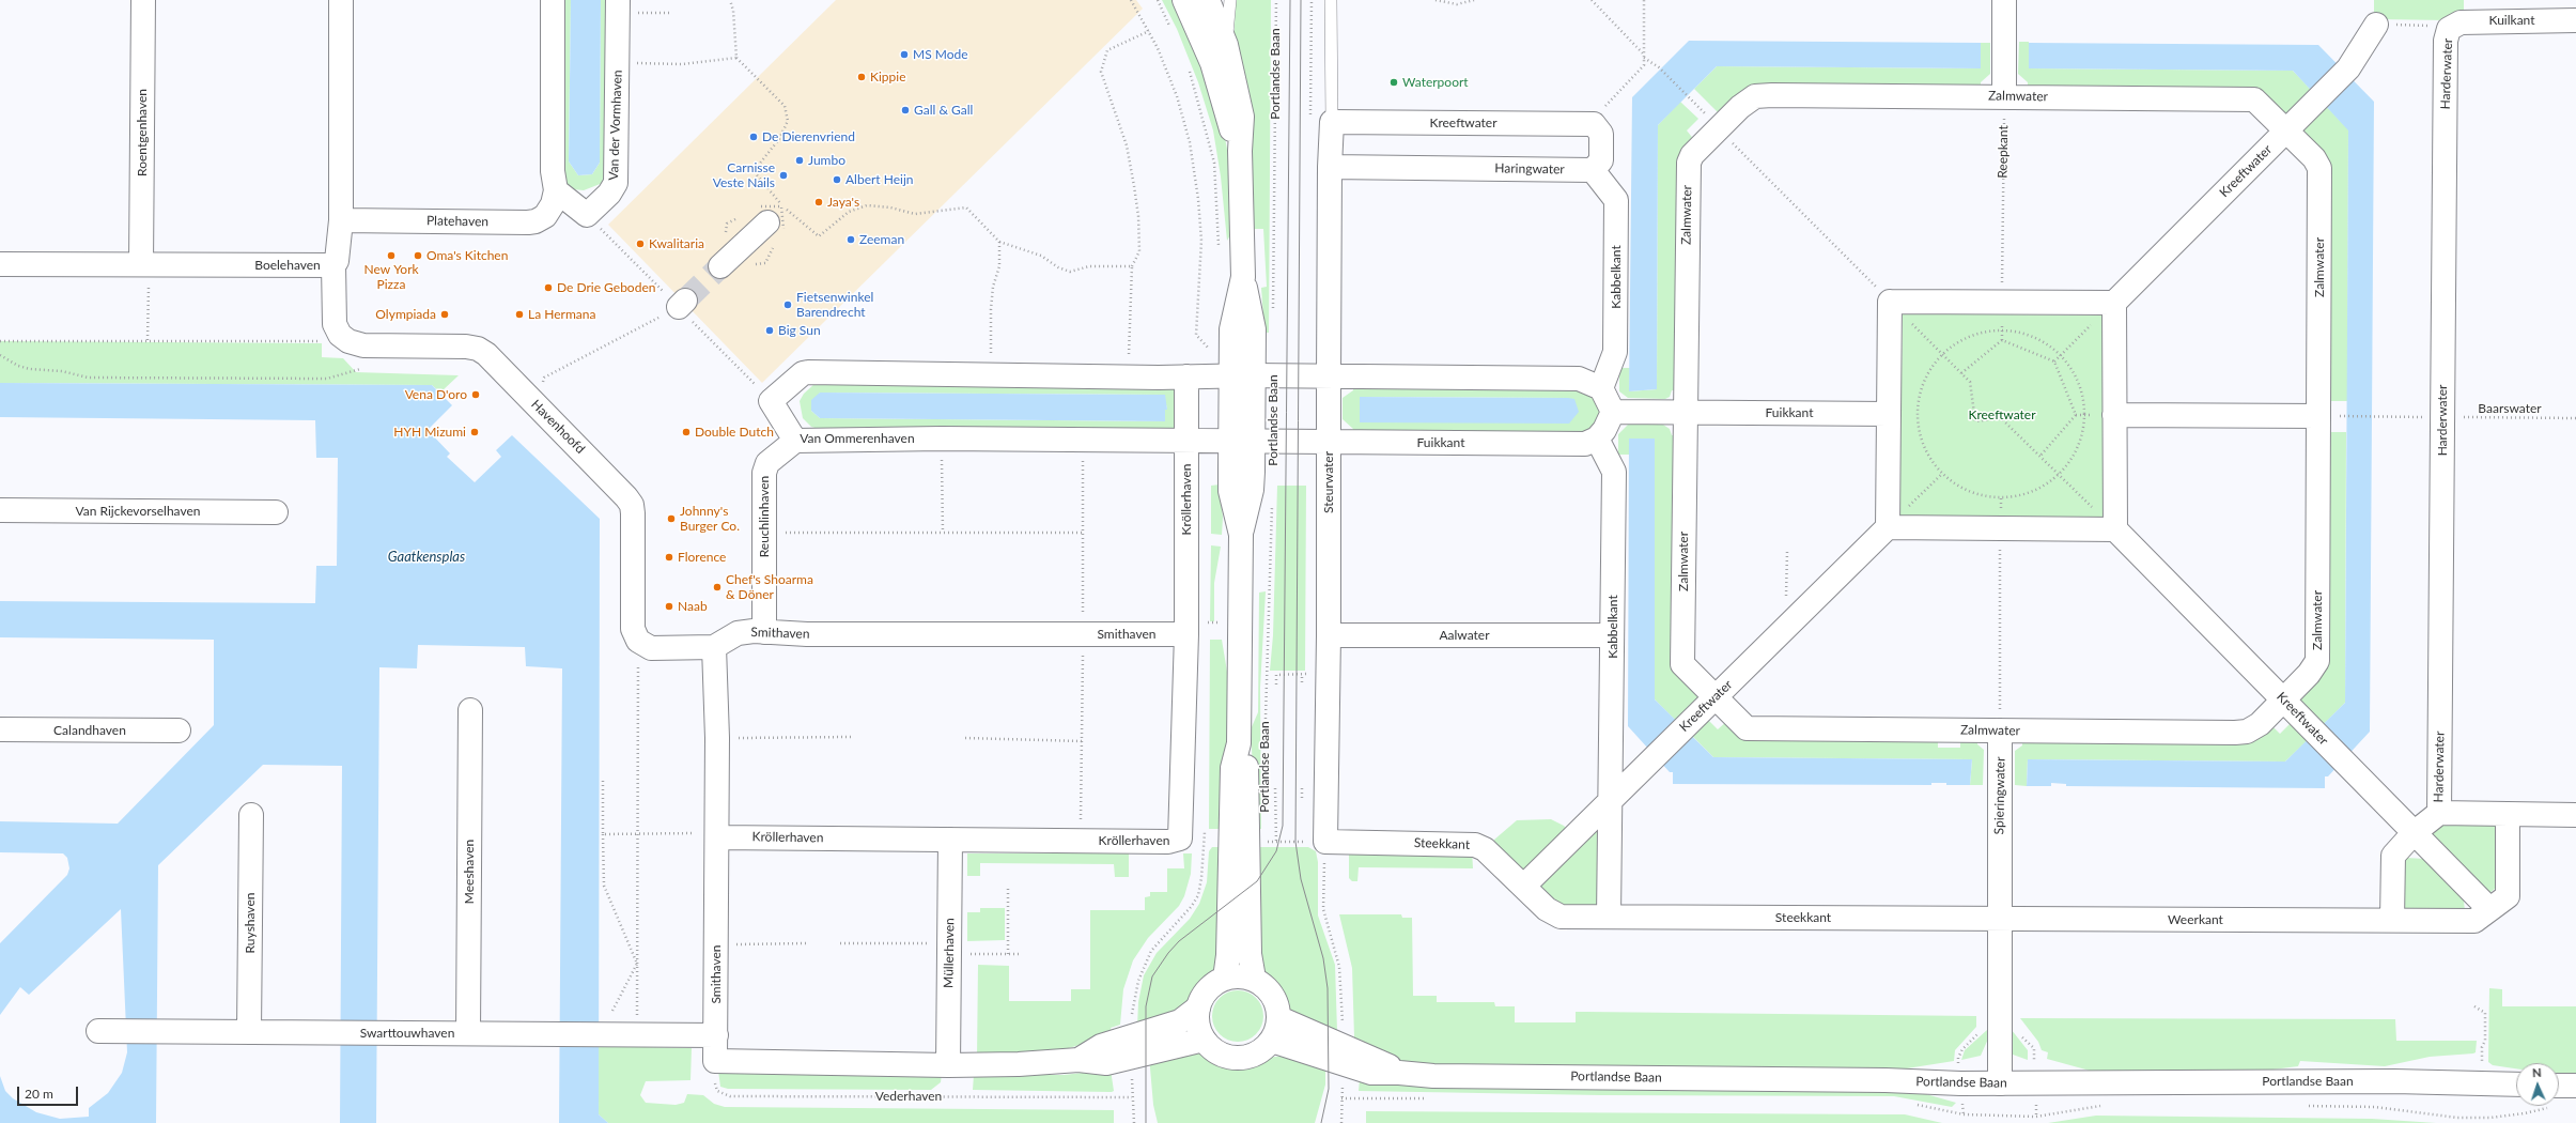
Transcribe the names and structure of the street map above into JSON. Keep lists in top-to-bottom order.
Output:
{
  "streets": {
    "street": [
      "Kuilkant",
      "Portlandse Baan",
      "Harderwater",
      "Zalmwater",
      "Kreeftwater",
      "Van der Vormhaven",
      "Roentgenhaven",
      "Haringwater",
      "Platehaven",
      "Boelehaven",
      "Kabbelkant",
      "Fuikkant",
      "Havenhoofd",
      "Van Ommerenhaven",
      "Steurwater",
      "Kröllerhaven",
      "Van Rijckevorselhaven",
      "Reuchlinhaven",
      "Smithaven",
      "Aalwater",
      "Calandhaven",
      "Spieringwater",
      "Steekkant",
      "Meeshaven",
      "Weerkant",
      "Ruyshaven",
      "Müllerhaven",
      "Swarttouwhaven"
    ],
    "path": ["Reepkant", "Baarswater", "Vederhaven"]
  },
  "crossings": [
    ["Kuilkant", "Harderwater"],
    ["Portlandse Baan", "Fuikkant"],
    ["Portlandse Baan", "Van Ommerenhaven"],
    ["Portlandse Baan", "Spieringwater"],
    ["Harderwater", "Baarswater"],
    ["Zalmwater", "Kreeftwater"],
    ["Zalmwater", "Reepkant"],
    ["Zalmwater", "Fuikkant"],
    ["Zalmwater", "Spieringwater"],
    ["Kreeftwater", "Kabbelkant"],
    ["Kreeftwater", "Steurwater"],
    ["Kreeftwater", "Steekkant"],
    ["Kreeftwater", "Weerkant"],
    ["Van der Vormhaven", "Platehaven"],
    ["Roentgenhaven", "Boelehaven"],
    ["Haringwater", "Kabbelkant"],
    ["Haringwater", "Steurwater"],
    ["Platehaven", "Boelehaven"],
    ["Kabbelkant", "Fuikkant"],
    ["Fuikkant", "Van Ommerenhaven"],
    ["Fuikkant", "Steurwater"],
    ["Van Ommerenhaven", "Kröllerhaven"],
    ["Van Ommerenhaven", "Reuchlinhaven"],
    ["Steurwater", "Aalwater"],
    ["Steurwater", "Steekkant"],
    ["Kröllerhaven", "Smithaven"],
    ["Kröllerhaven", "Müllerhaven"],
    ["Reuchlinhaven", "Smithaven"],
    ["Smithaven", "Swarttouwhaven"],
    ["Spieringwater", "Steekkant"],
    ["Spieringwater", "Weerkant"],
    ["Steekkant", "Weerkant"],
    ["Meeshaven", "Swarttouwhaven"],
    ["Ruyshaven", "Swarttouwhaven"]
  ],
  "water": ["Gaatkensplas"],
  "parks": ["Kreeftwater"],
  "places": [
    "MS Mode",
    "Kippie",
    "Waterpoort",
    "Gall & Gall",
    "De Dierenvriend",
    "Jumbo",
    "Carnisse Veste Nails",
    "Albert Heijn",
    "Jaya's",
    "Zeeman",
    "Kwalitaria",
    "New York Pizza",
    "Oma's Kitchen",
    "De Drie Geboden",
    "Fietsenwinkel Barendrecht",
    "Olympiada",
    "La Hermana",
    "Big Sun",
    "Vena D'oro",
    "HYH Mizumi",
    "Double Dutch",
    "Johnny's Burger Co.",
    "Florence",
    "Chef's Shoarma & Döner",
    "Naab"
  ],
  "scale_bar": "20 m",
  "north": "top"
}
